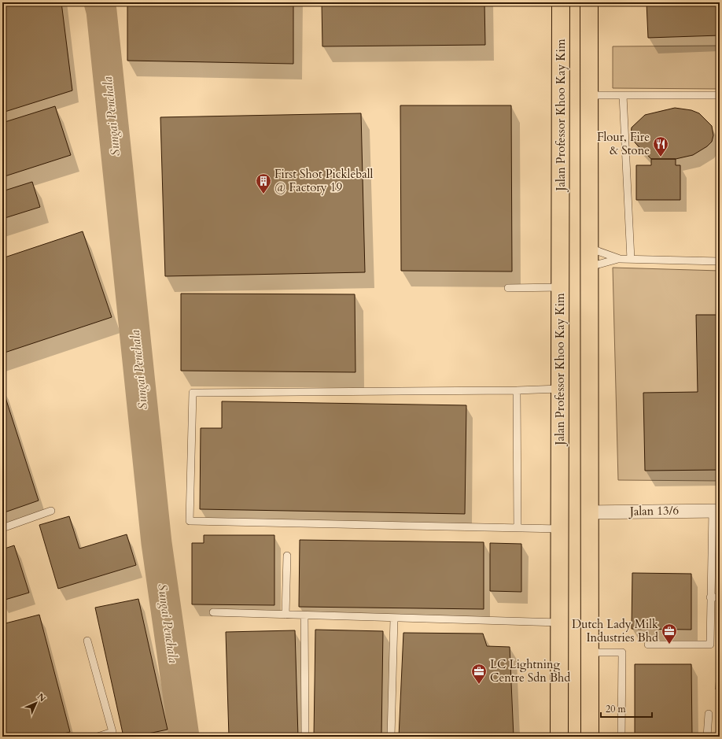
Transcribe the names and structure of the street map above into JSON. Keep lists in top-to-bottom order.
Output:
{
  "streets": {
    "main road": ["Jalan Professor Khoo Kay Kim"],
    "street": ["Jalan 13/6"]
  },
  "water": ["Sungai Penchala"],
  "places": {
    "restaurant": ["Flour, Fire & Stone"],
    "building": ["First Shot Pickleball @ Factory 19"],
    "office": ["Dutch Lady Milk Industries Bhd", "LC Lightning Centre Sdn Bhd"]
  },
  "scale_bar": "20 m",
  "north": "top right"
}
